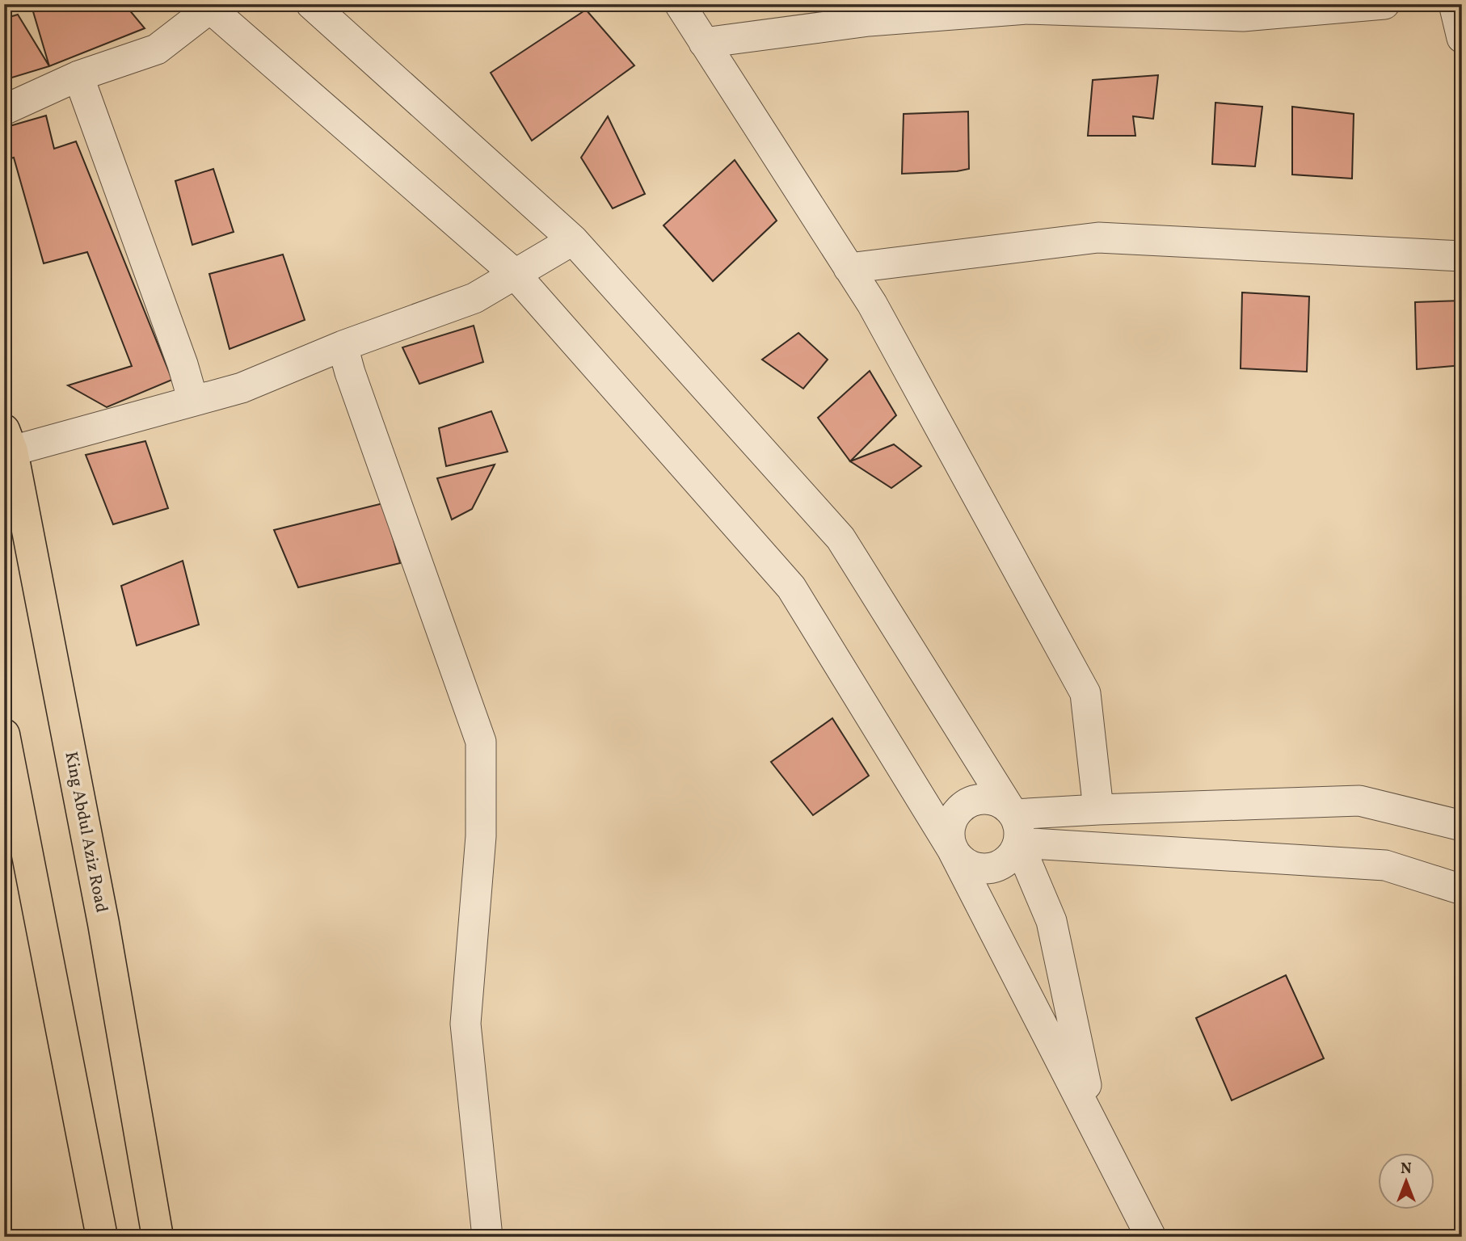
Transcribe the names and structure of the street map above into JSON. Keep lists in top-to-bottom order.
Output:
{
  "streets": {
    "main road": ["King Abdul Aziz Road"]
  },
  "north": "top"
}
